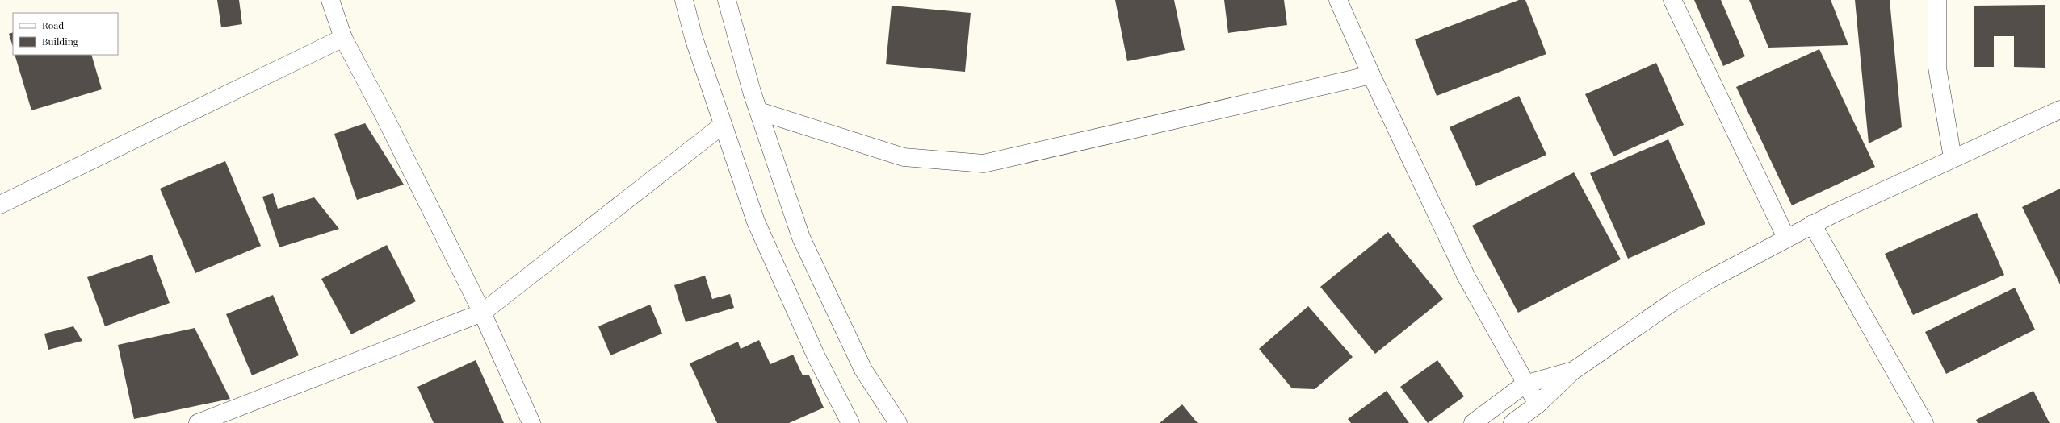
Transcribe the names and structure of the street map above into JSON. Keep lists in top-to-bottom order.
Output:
{
  "legend": ["Road", "Building"]
}
